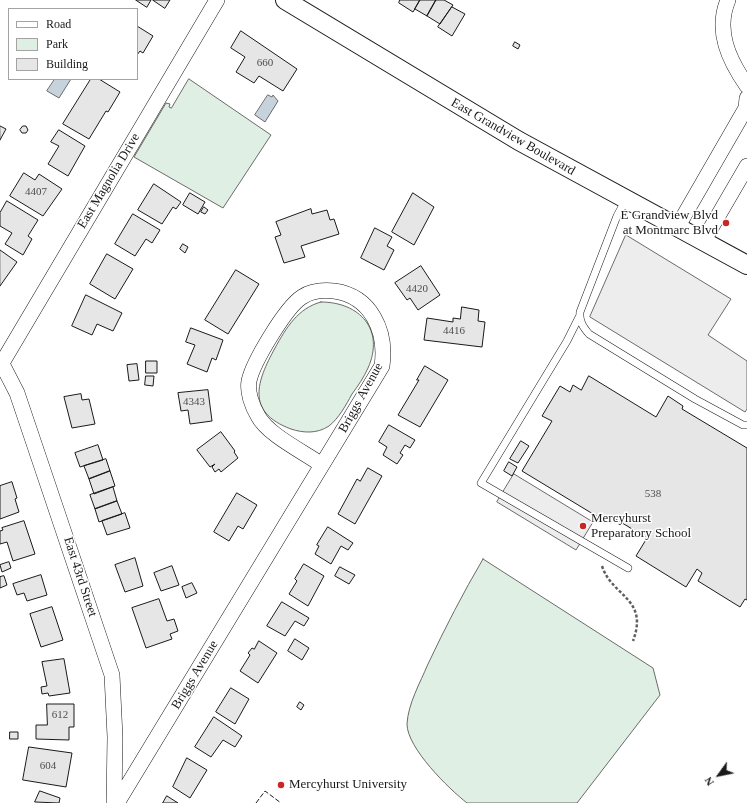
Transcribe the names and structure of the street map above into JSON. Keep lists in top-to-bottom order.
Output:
{
  "streets": {
    "street": [
      "East Grandview Boulevard",
      "East Magnolia Drive",
      "Briggs Avenue",
      "East 43rd Street"
    ]
  },
  "crossings": [
    ["East Magnolia Drive", "East 43rd Street"],
    ["Briggs Avenue", "East 43rd Street"]
  ],
  "places": ["E Grandview Blvd at Montmarc Blvd", "Mercyhurst Preparatory School", "Mercyhurst University"],
  "house_numbers": [
    "660",
    "4407",
    "4420",
    "4416",
    "4343",
    "538",
    "612",
    "604"
  ],
  "legend": ["Road", "Park", "Building"],
  "north": "bottom left"
}
